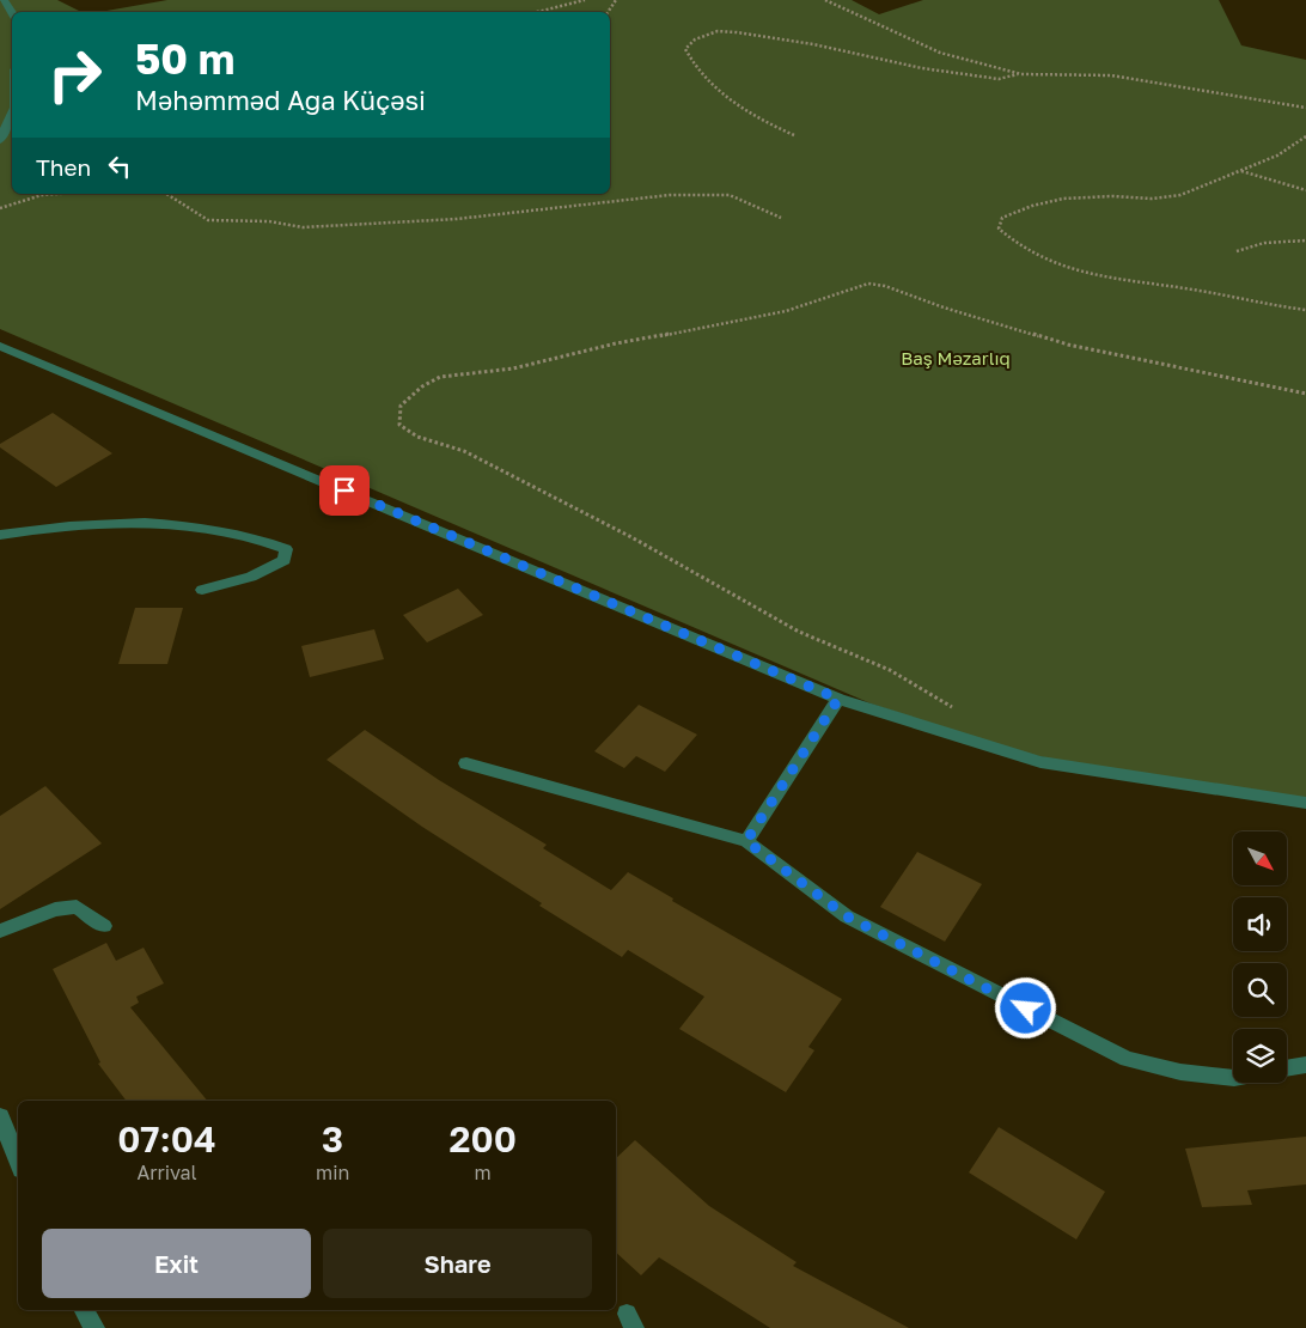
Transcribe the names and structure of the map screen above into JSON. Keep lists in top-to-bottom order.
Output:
{
  "parks": ["Baş Məzarlıq"],
  "north": "bottom right",
  "page": {
    "turn": ["50 m", "Məhəmməd Ağa Küçəsi"],
    "then": "Then",
    "eta": [
      "07:04",
      "Arrival",
      "3",
      "min",
      "200",
      "m"
    ],
    "buttons": ["Exit", "Share"]
  }
}
